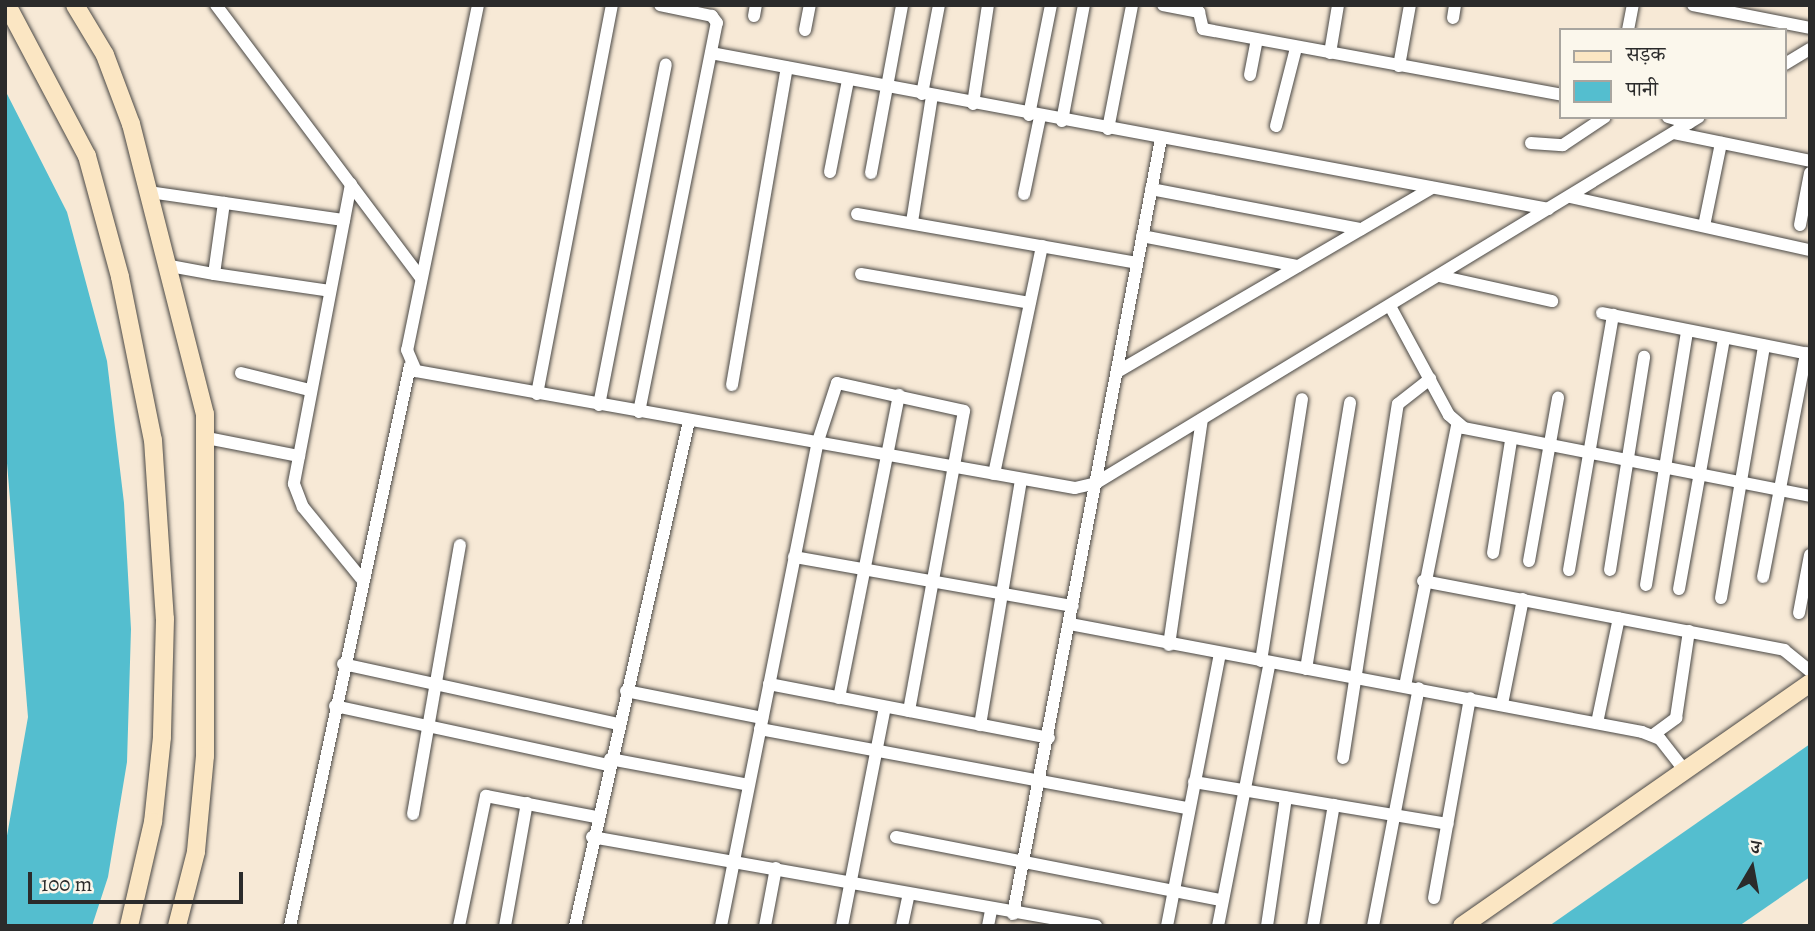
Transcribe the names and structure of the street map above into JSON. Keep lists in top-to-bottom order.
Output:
{
  "legend": ["सड़क", "पानी"],
  "scale_bar": "100 m",
  "north": "top"
}
